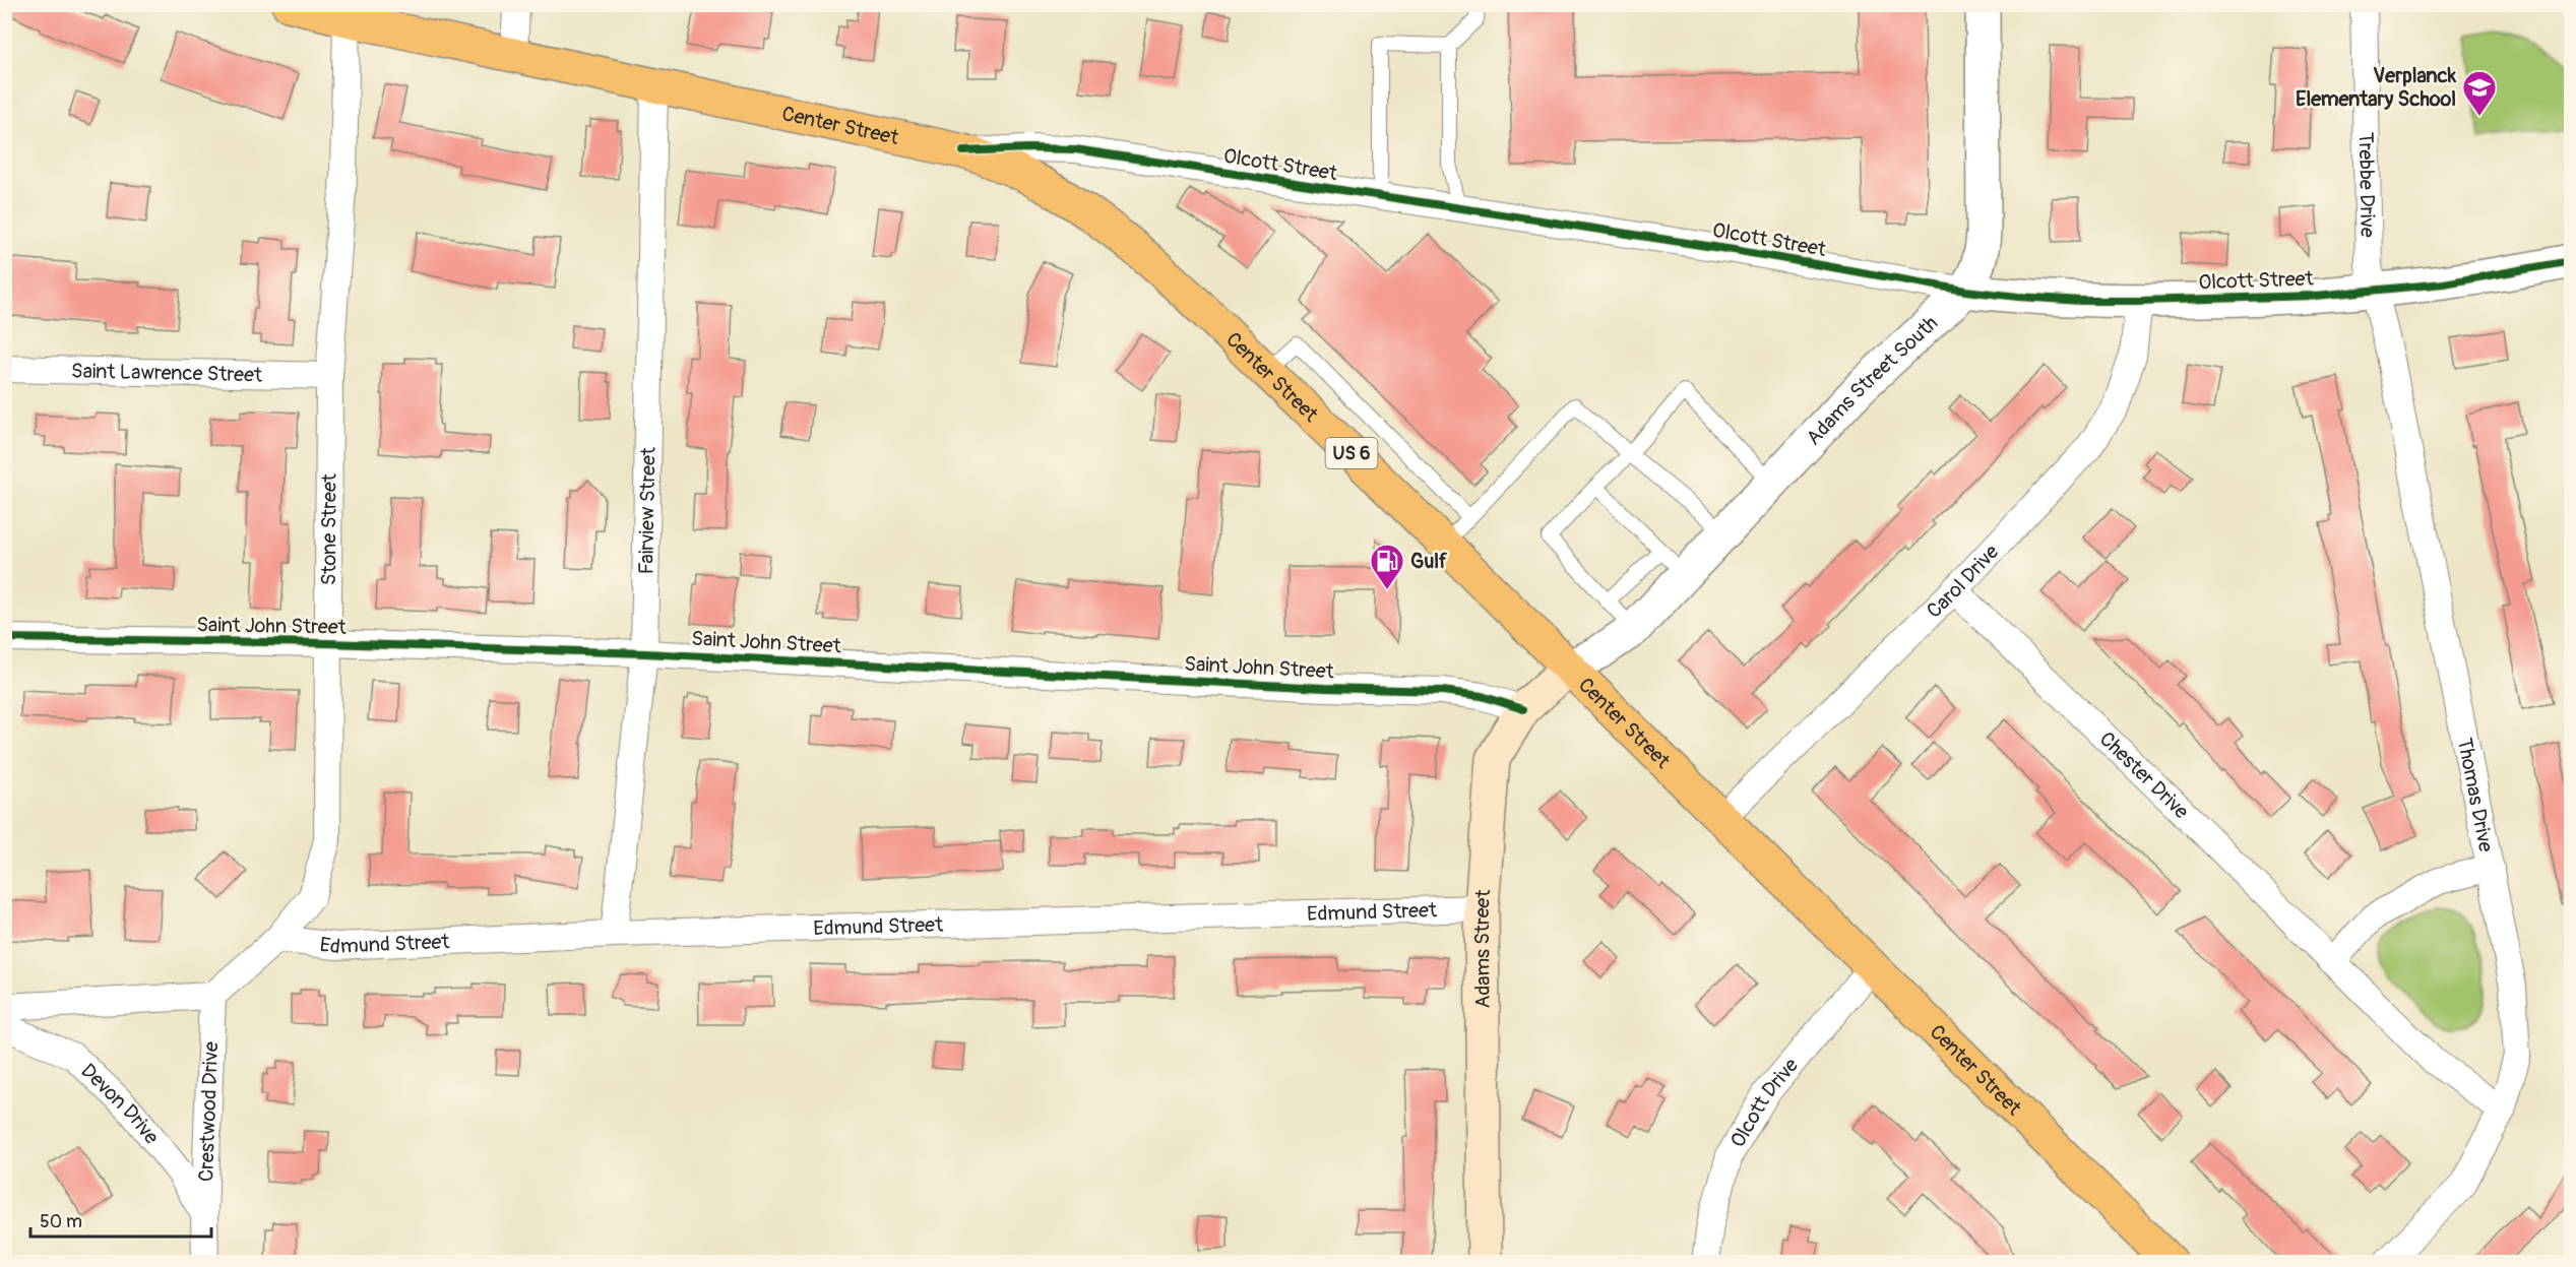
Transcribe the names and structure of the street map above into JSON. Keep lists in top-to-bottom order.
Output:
{
  "streets": {
    "main road": ["Center Street", "US 6", "Adams Street"],
    "street": [
      "Olcott Street",
      "Trebbe Drive",
      "Saint Lawrence Street",
      "Adams Street South",
      "Fairview Street",
      "Stone Street",
      "Carol Drive",
      "Saint John Street",
      "Chester Drive",
      "Thomas Drive",
      "Edmund Street",
      "Olcott Drive",
      "Devon Drive",
      "Crestwood Drive"
    ]
  },
  "crossings": [
    ["Center Street", "Olcott Street"],
    ["Center Street", "Adams Street South"],
    ["Center Street", "Fairview Street"],
    ["Center Street", "Stone Street"],
    ["Center Street", "Carol Drive"],
    ["Center Street", "Adams Street"],
    ["Center Street", "Olcott Drive"],
    ["Olcott Street", "Trebbe Drive"],
    ["Olcott Street", "Adams Street South"],
    ["Olcott Street", "Carol Drive"],
    ["Olcott Street", "Thomas Drive"],
    ["Trebbe Drive", "Thomas Drive"],
    ["Saint Lawrence Street", "Stone Street"],
    ["Adams Street South", "Adams Street"],
    ["Fairview Street", "Saint John Street"],
    ["Fairview Street", "Edmund Street"],
    ["Stone Street", "Saint John Street"],
    ["Stone Street", "Edmund Street"],
    ["Stone Street", "Crestwood Drive"],
    ["Carol Drive", "Chester Drive"],
    ["Saint John Street", "Adams Street"],
    ["Chester Drive", "Thomas Drive"],
    ["Edmund Street", "Adams Street"],
    ["Devon Drive", "Crestwood Drive"]
  ],
  "places": {
    "school or university": ["Verplanck Elementary School"],
    "fuel station": ["Gulf"]
  },
  "scale_bar": "50 m"
}
